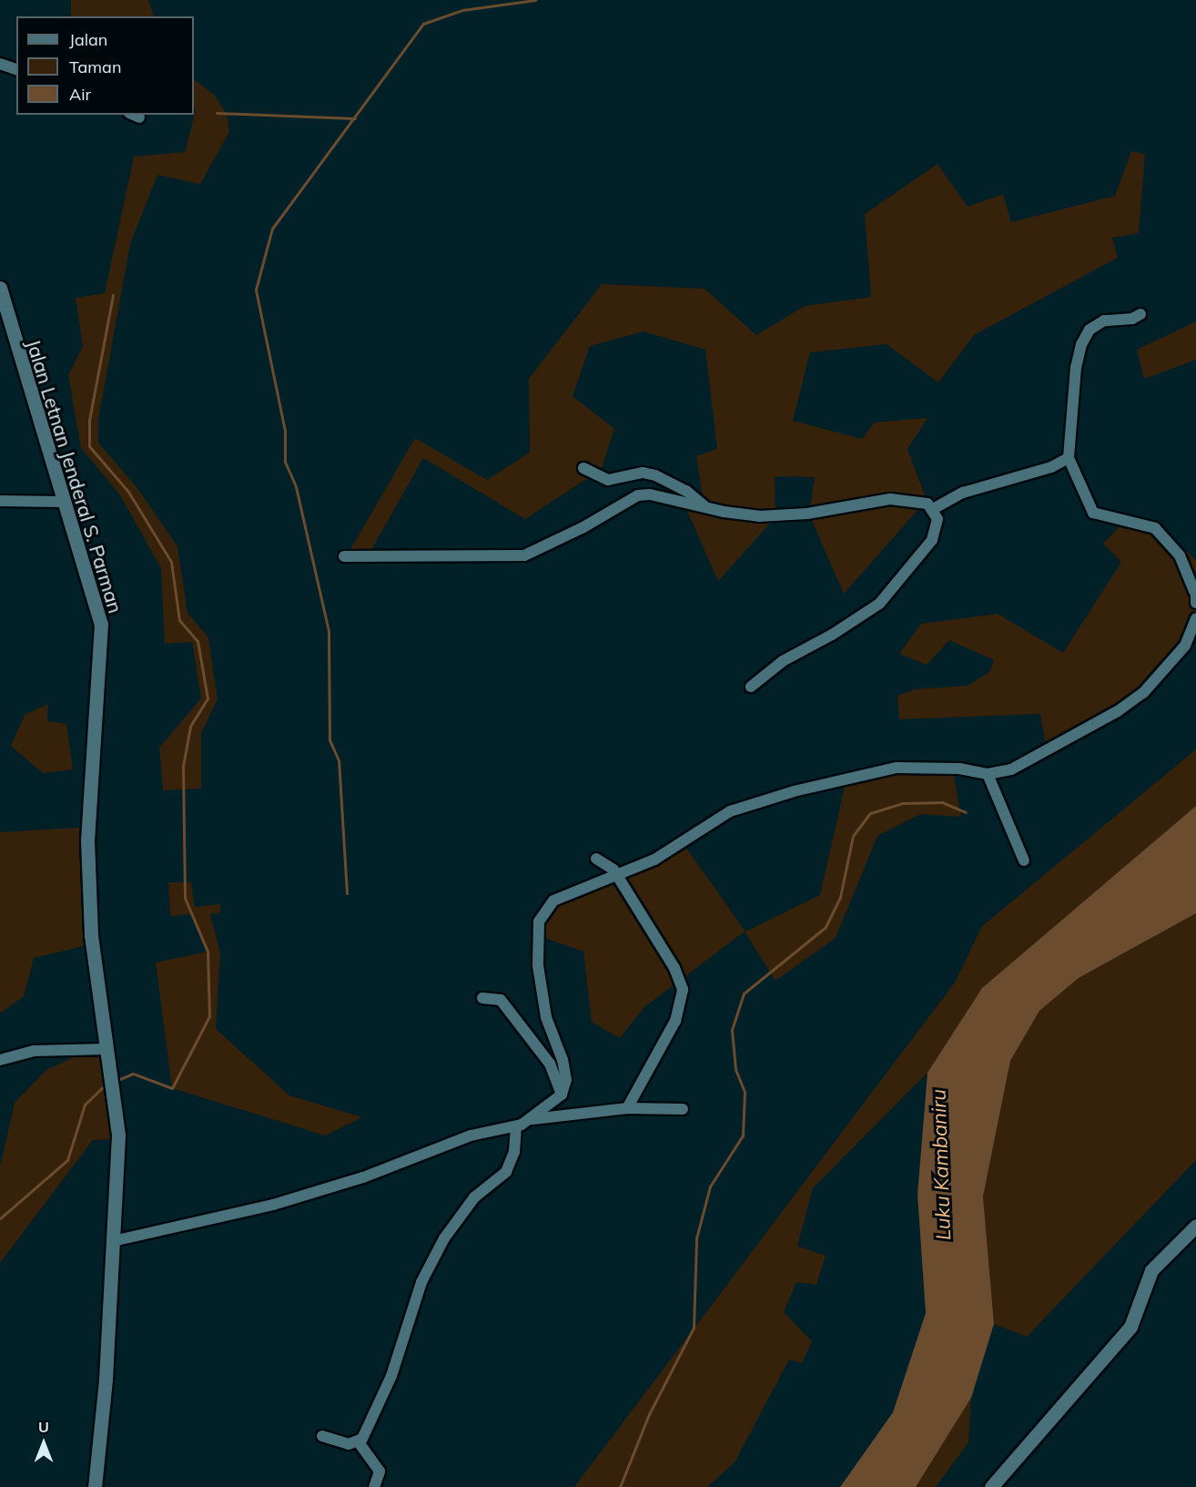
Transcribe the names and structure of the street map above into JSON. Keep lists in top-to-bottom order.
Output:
{
  "streets": {
    "street": ["Jalan Letnan Jenderal S. Parman"]
  },
  "water": ["Luku Kambaniru"],
  "legend": ["Jalan", "Taman", "Air"],
  "north": "top"
}
